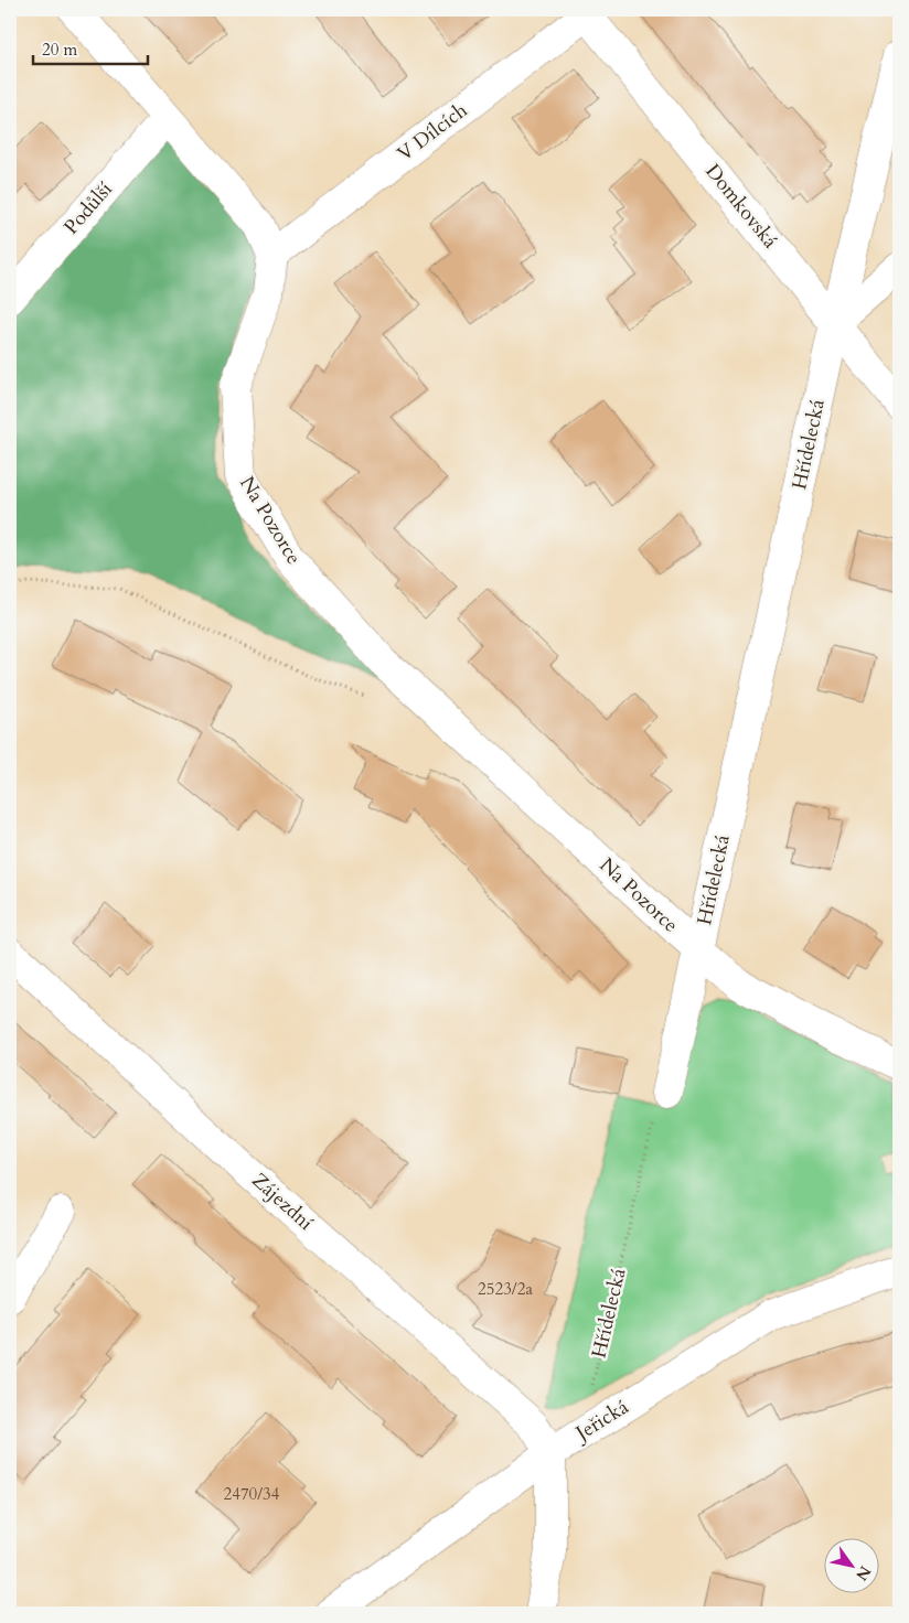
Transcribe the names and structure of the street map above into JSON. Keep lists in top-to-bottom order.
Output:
{
  "streets": {
    "street": [
      "V Dílcích",
      "Domkovská",
      "Podůlší",
      "Hřídelecká",
      "Na Pozorce",
      "Zájezdní",
      "Jeřická"
    ]
  },
  "crossings": [
    ["V Dílcích", "Domkovská"],
    ["V Dílcích", "Na Pozorce"],
    ["Domkovská", "Hřídelecká"],
    ["Hřídelecká", "Na Pozorce"],
    ["Hřídelecká", "Jeřická"],
    ["Zájezdní", "Jeřická"]
  ],
  "house_numbers": ["2523/2a", "2470/34"],
  "scale_bar": "20 m",
  "north": "bottom right"
}
